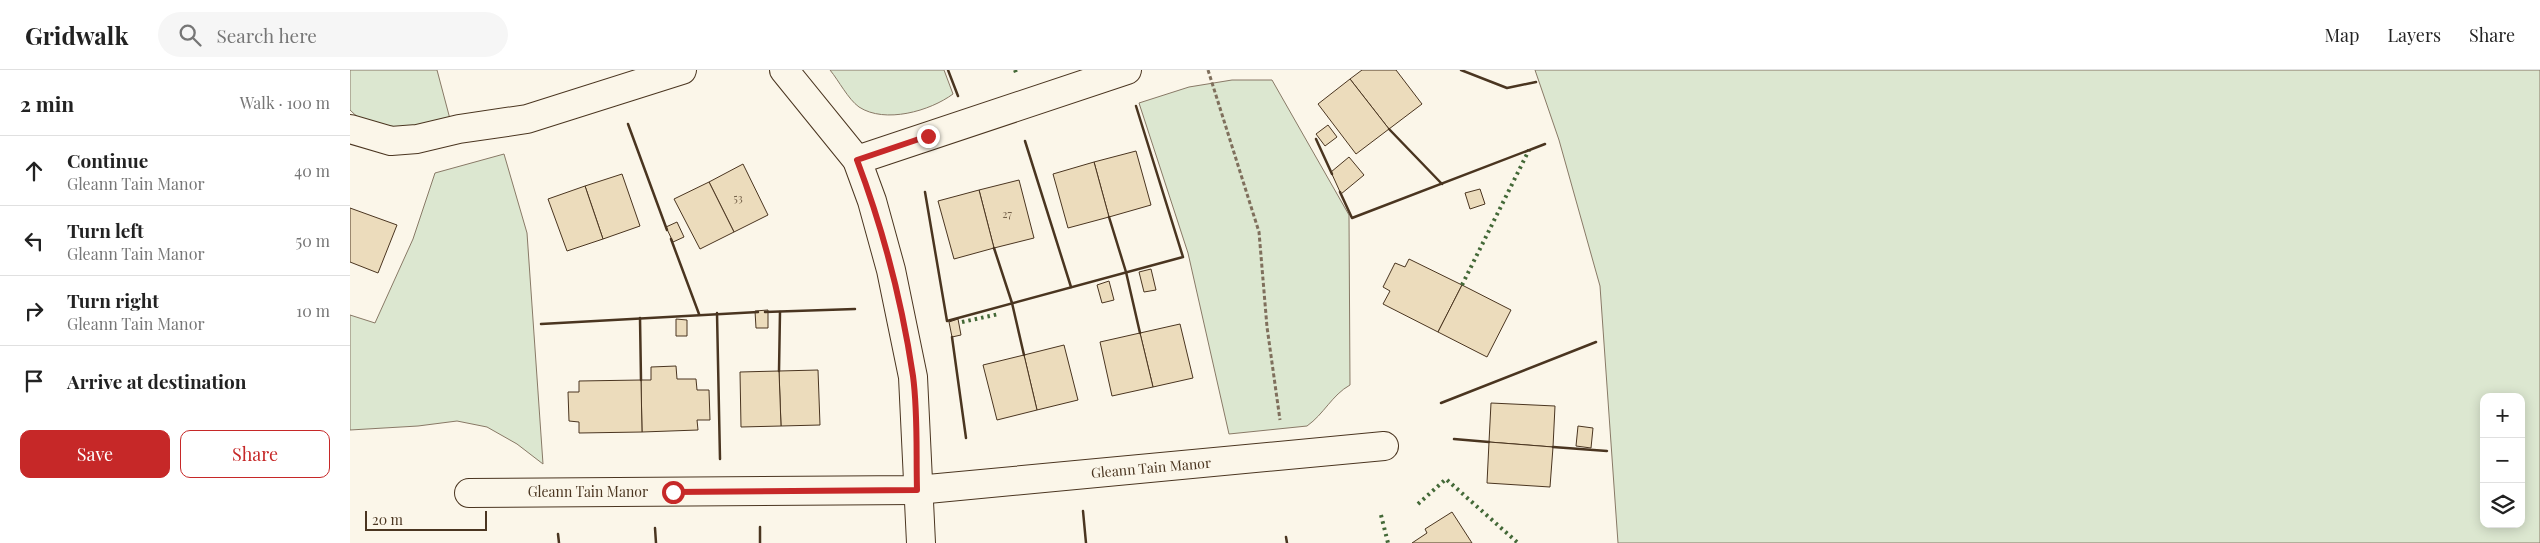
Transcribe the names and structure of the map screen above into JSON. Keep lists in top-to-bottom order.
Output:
{
  "streets": {
    "street": ["Gleann Tain Manor"]
  },
  "house_numbers": ["53", "27"],
  "scale_bar": "20 m",
  "page": {
    "header": "Gridwalk",
    "search": "Search here",
    "nav": ["Map", "Layers", "Share"],
    "heading": ["2 min", "Walk · 100 m"],
    "list": [
      ["Continue", "Gleann Tain Manor", "40 m"],
      ["Turn left", "Gleann Tain Manor", "50 m"],
      ["Turn right", "Gleann Tain Manor", "10 m"],
      "Arrive at destination"
    ],
    "map_buttons": ["+", "−"],
    "buttons": ["Save", "Share"],
    "scale": "20 m"
  }
}
